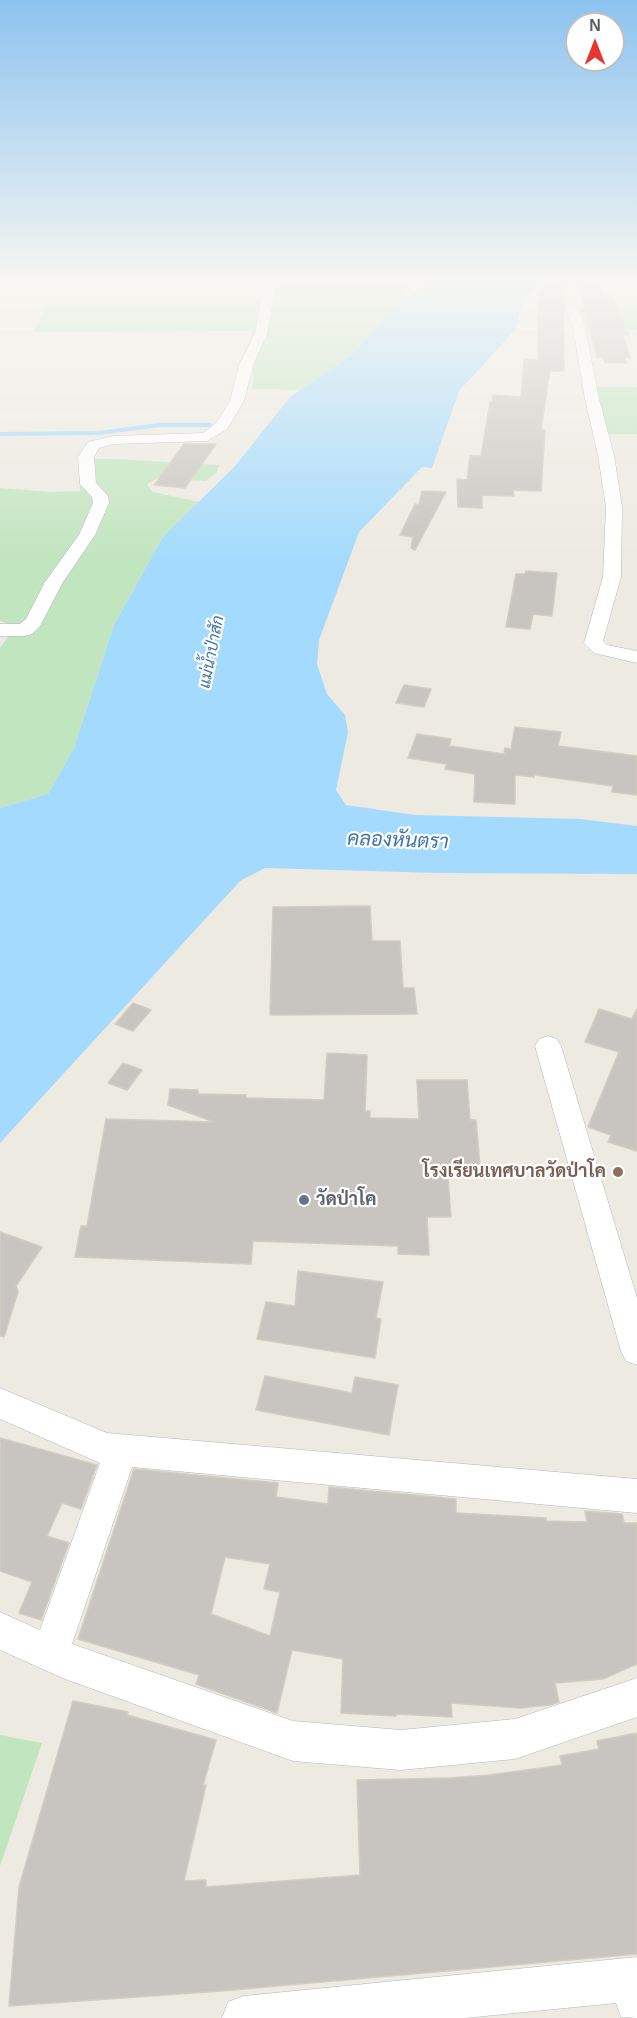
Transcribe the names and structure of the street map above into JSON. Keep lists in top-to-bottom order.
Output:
{
  "water": ["แม่น้ำป่าสัก", "คลองหันตรา"],
  "places": ["โรงเรียนเทศบาลวัดป่าโค", "วัดป่าโค"],
  "north": "top"
}
